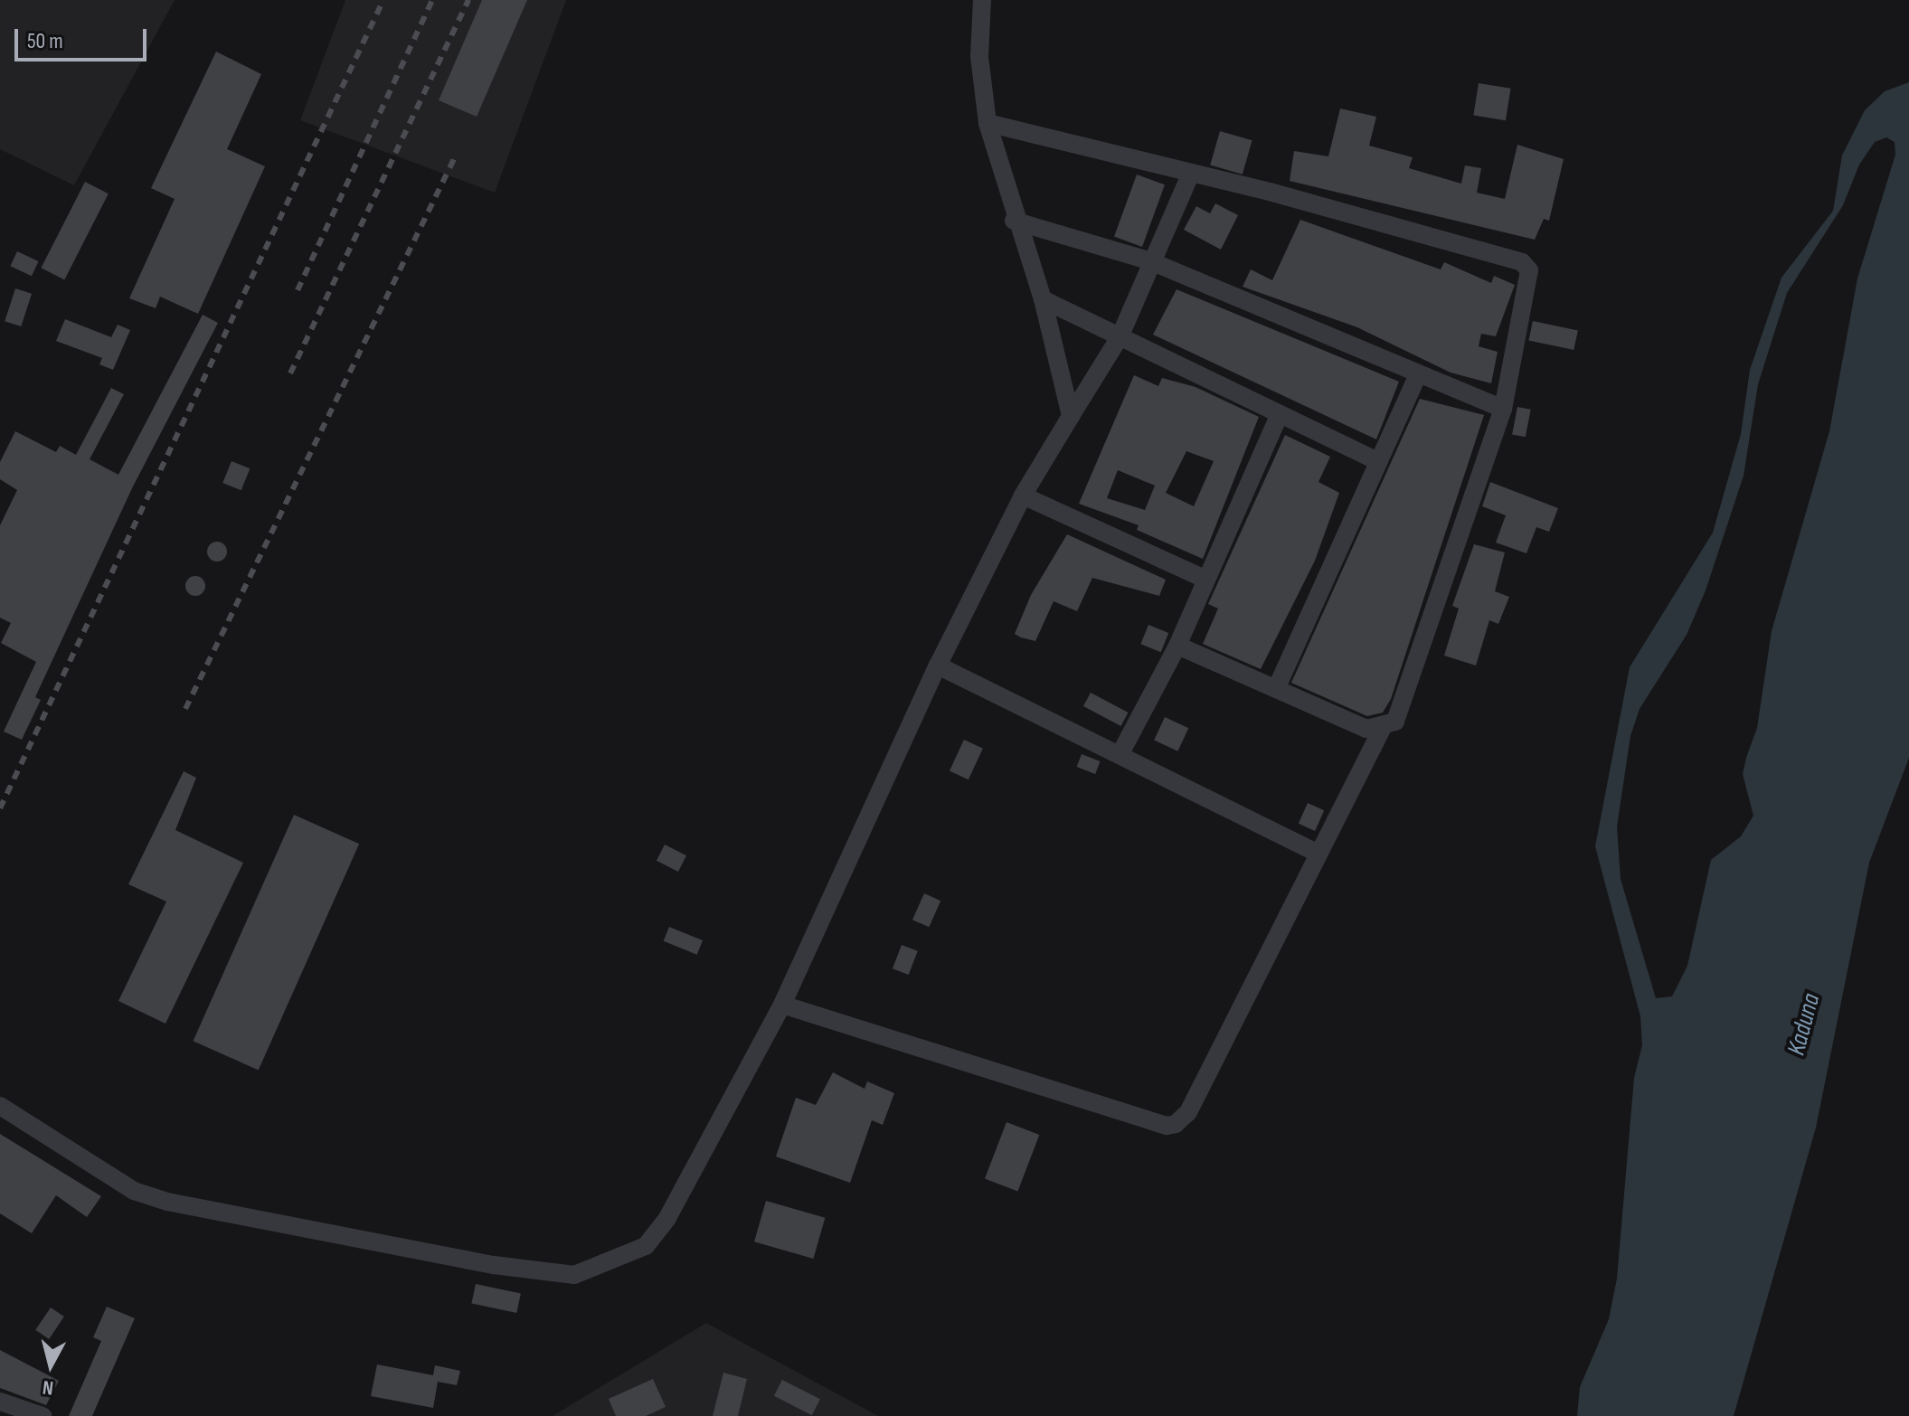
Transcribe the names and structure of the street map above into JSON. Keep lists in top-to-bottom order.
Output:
{
  "water": ["Kaduna"],
  "scale_bar": "50 m",
  "north": "bottom"
}
